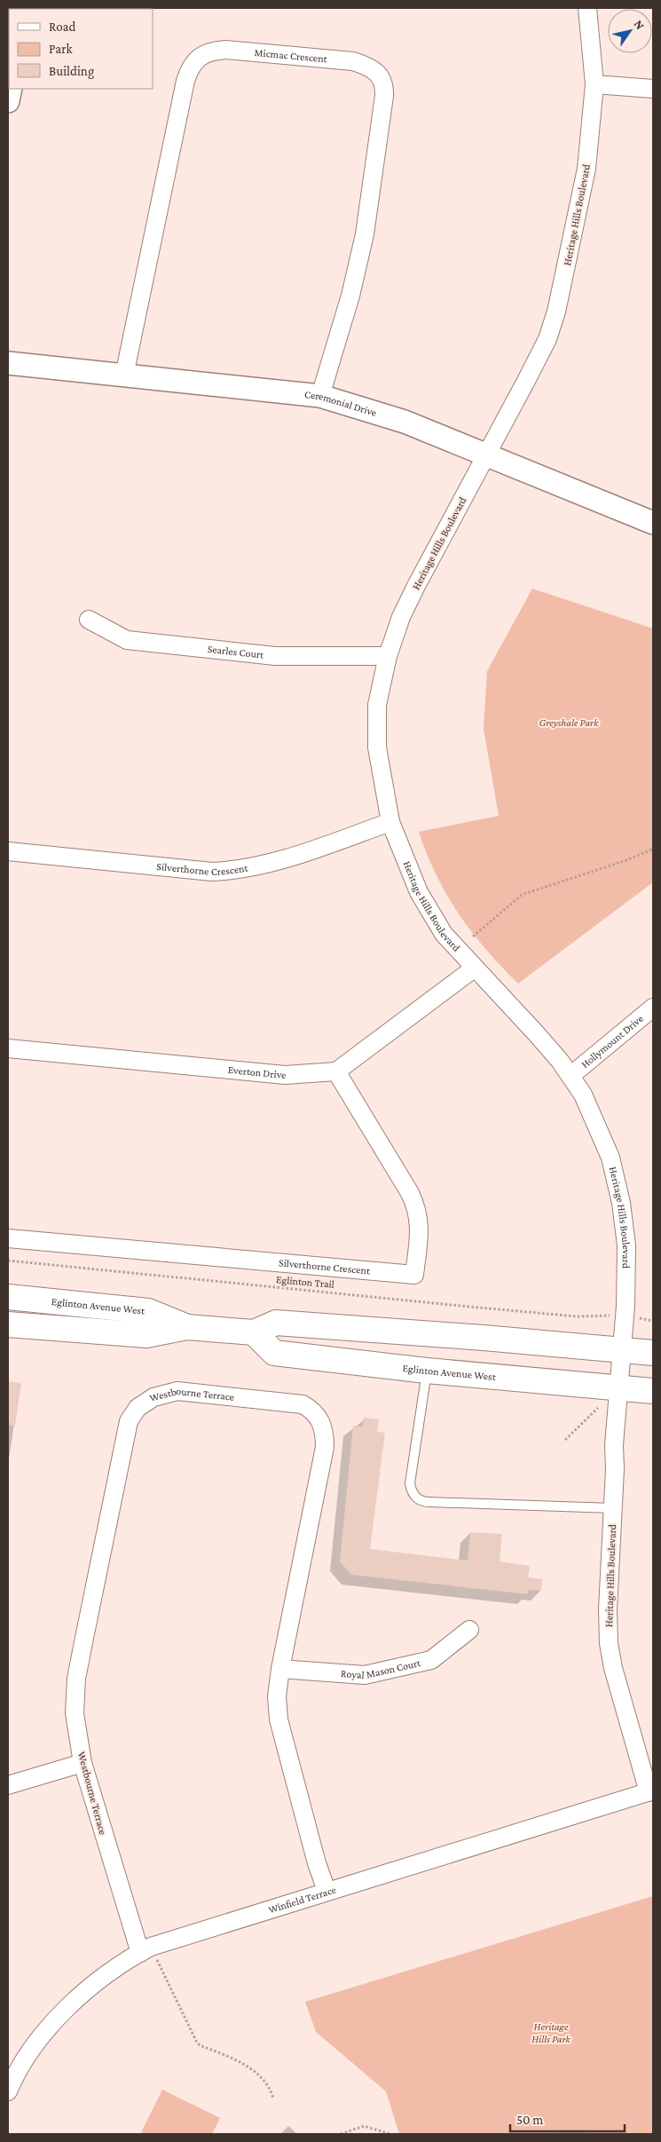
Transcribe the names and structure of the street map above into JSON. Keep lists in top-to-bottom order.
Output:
{
  "streets": {
    "main road": ["Eglinton Avenue West"],
    "street": [
      "Micmac Crescent",
      "Heritage Hills Boulevard",
      "Ceremonial Drive",
      "Searles Court",
      "Silverthorne Crescent",
      "Hollymount Drive",
      "Everton Drive",
      "Westbourne Terrace",
      "Royal Mason Court",
      "Winfield Terrace"
    ],
    "path": ["Eglinton Trail"]
  },
  "crossings": [
    ["Micmac Crescent", "Ceremonial Drive"],
    ["Heritage Hills Boulevard", "Ceremonial Drive"],
    ["Heritage Hills Boulevard", "Searles Court"],
    ["Heritage Hills Boulevard", "Silverthorne Crescent"],
    ["Heritage Hills Boulevard", "Hollymount Drive"],
    ["Heritage Hills Boulevard", "Eglinton Avenue West"],
    ["Heritage Hills Boulevard", "Winfield Terrace"],
    ["Silverthorne Crescent", "Everton Drive"],
    ["Westbourne Terrace", "Royal Mason Court"],
    ["Westbourne Terrace", "Winfield Terrace"]
  ],
  "parks": ["Greyshale Park", "Heritage Hills Park"],
  "legend": ["Road", "Park", "Building"],
  "scale_bar": "50 m",
  "north": "top right"
}
